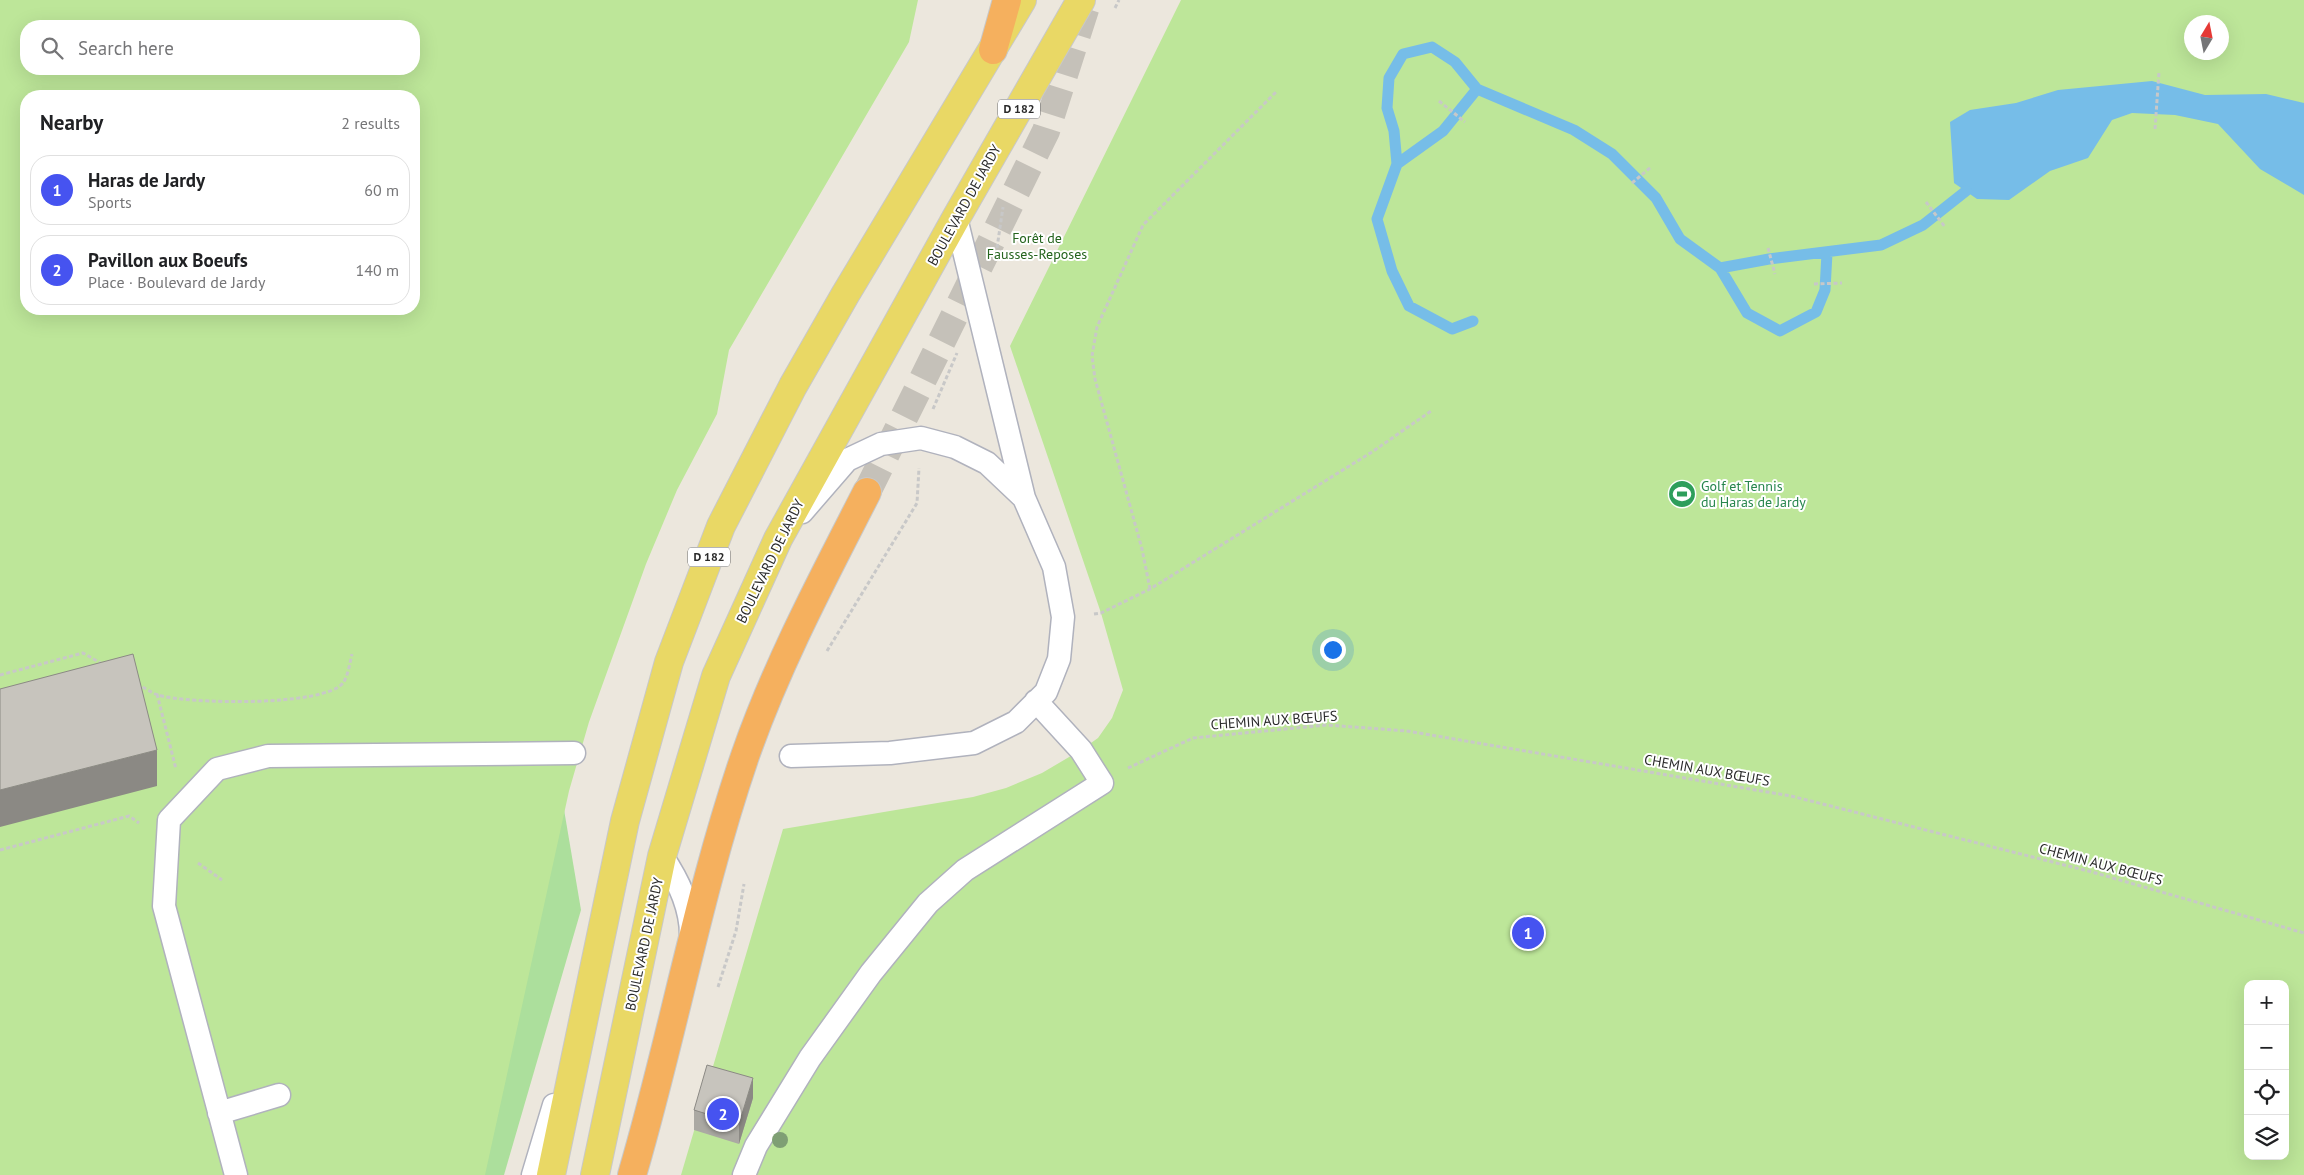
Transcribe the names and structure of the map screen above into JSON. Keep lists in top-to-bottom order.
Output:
{
  "streets": {
    "main road": ["D 182", "BOULEVARD DE JARDY"],
    "path": ["CHEMIN AUX BŒUFS"]
  },
  "parks": ["Forêt de Fausses-Reposes"],
  "places": {
    "sports": ["Golf et Tennis du Haras de Jardy"]
  },
  "north": "top",
  "page": {
    "search": "Search here",
    "heading": ["Nearby", "2 results"],
    "list": [
      {
        "mark": "1",
        "name": "Haras de Jardy",
        "note": "Sports",
        "value": "60 m"
      },
      {
        "mark": "2",
        "name": "Pavillon aux Boeufs",
        "note": "Place · Boulevard de Jardy",
        "value": "140 m"
      }
    ],
    "pins": ["1", "2"],
    "map_buttons": ["+", "−"]
  }
}
